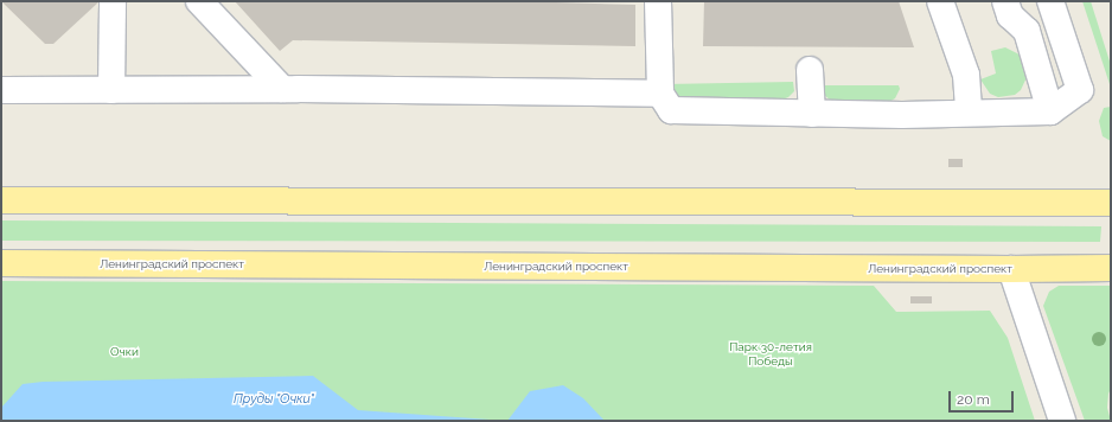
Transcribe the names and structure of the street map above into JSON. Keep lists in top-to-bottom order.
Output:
{
  "streets": {
    "main road": ["Ленинградский проспект"]
  },
  "water": ["Пруды \"Очки\""],
  "parks": ["Парк 30-летия Победы", "Очки"],
  "scale_bar": "20 m"
}
